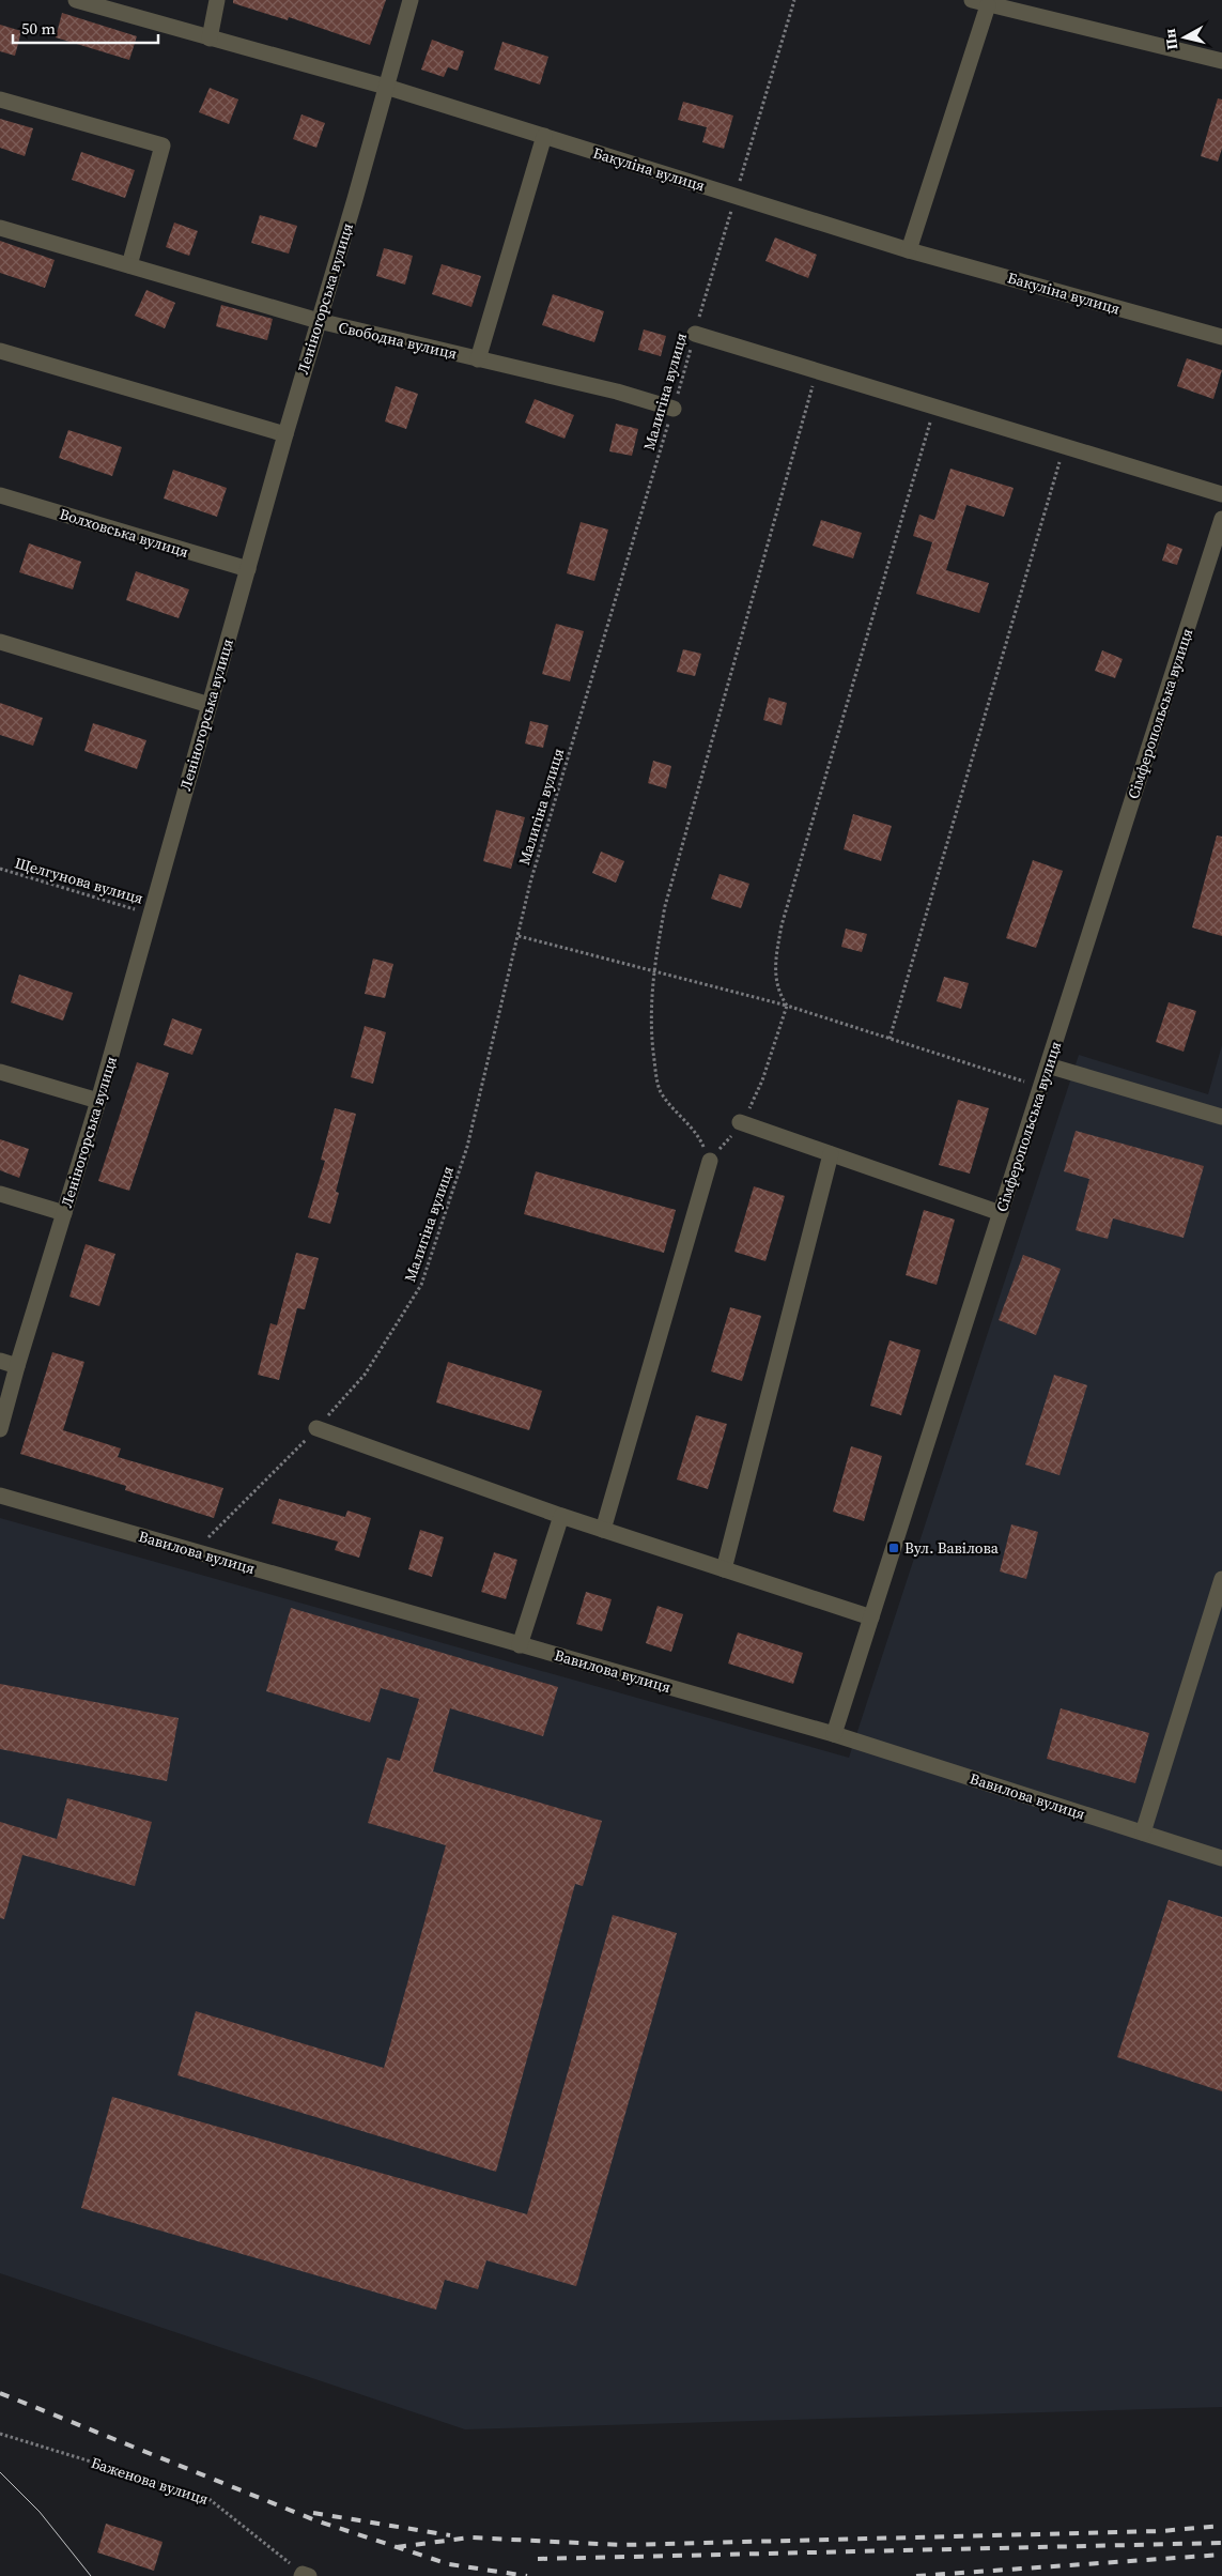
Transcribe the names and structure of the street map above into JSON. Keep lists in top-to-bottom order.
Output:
{
  "streets": {
    "street": [
      "Бакуліна вулиця",
      "Леніногорська вулиця",
      "Свободна вулиця",
      "Волховська вулиця",
      "Сімферопольська вулиця",
      "Вавилова вулиця"
    ],
    "path": ["Малигіна вулиця", "Щелгунова вулиця", "Баженова вулиця"]
  },
  "crossings": [
    ["Бакуліна вулиця", "Леніногорська вулиця"],
    ["Бакуліна вулиця", "Малигіна вулиця"],
    ["Леніногорська вулиця", "Свободна вулиця"],
    ["Леніногорська вулиця", "Волховська вулиця"],
    ["Леніногорська вулиця", "Щелгунова вулиця"],
    ["Свободна вулиця", "Малигіна вулиця"],
    ["Малигіна вулиця", "Вавилова вулиця"],
    ["Сімферопольська вулиця", "Вавилова вулиця"]
  ],
  "places": {
    "transit": ["Вул. Вавілова"]
  },
  "scale_bar": "50 m",
  "north": "left"
}
